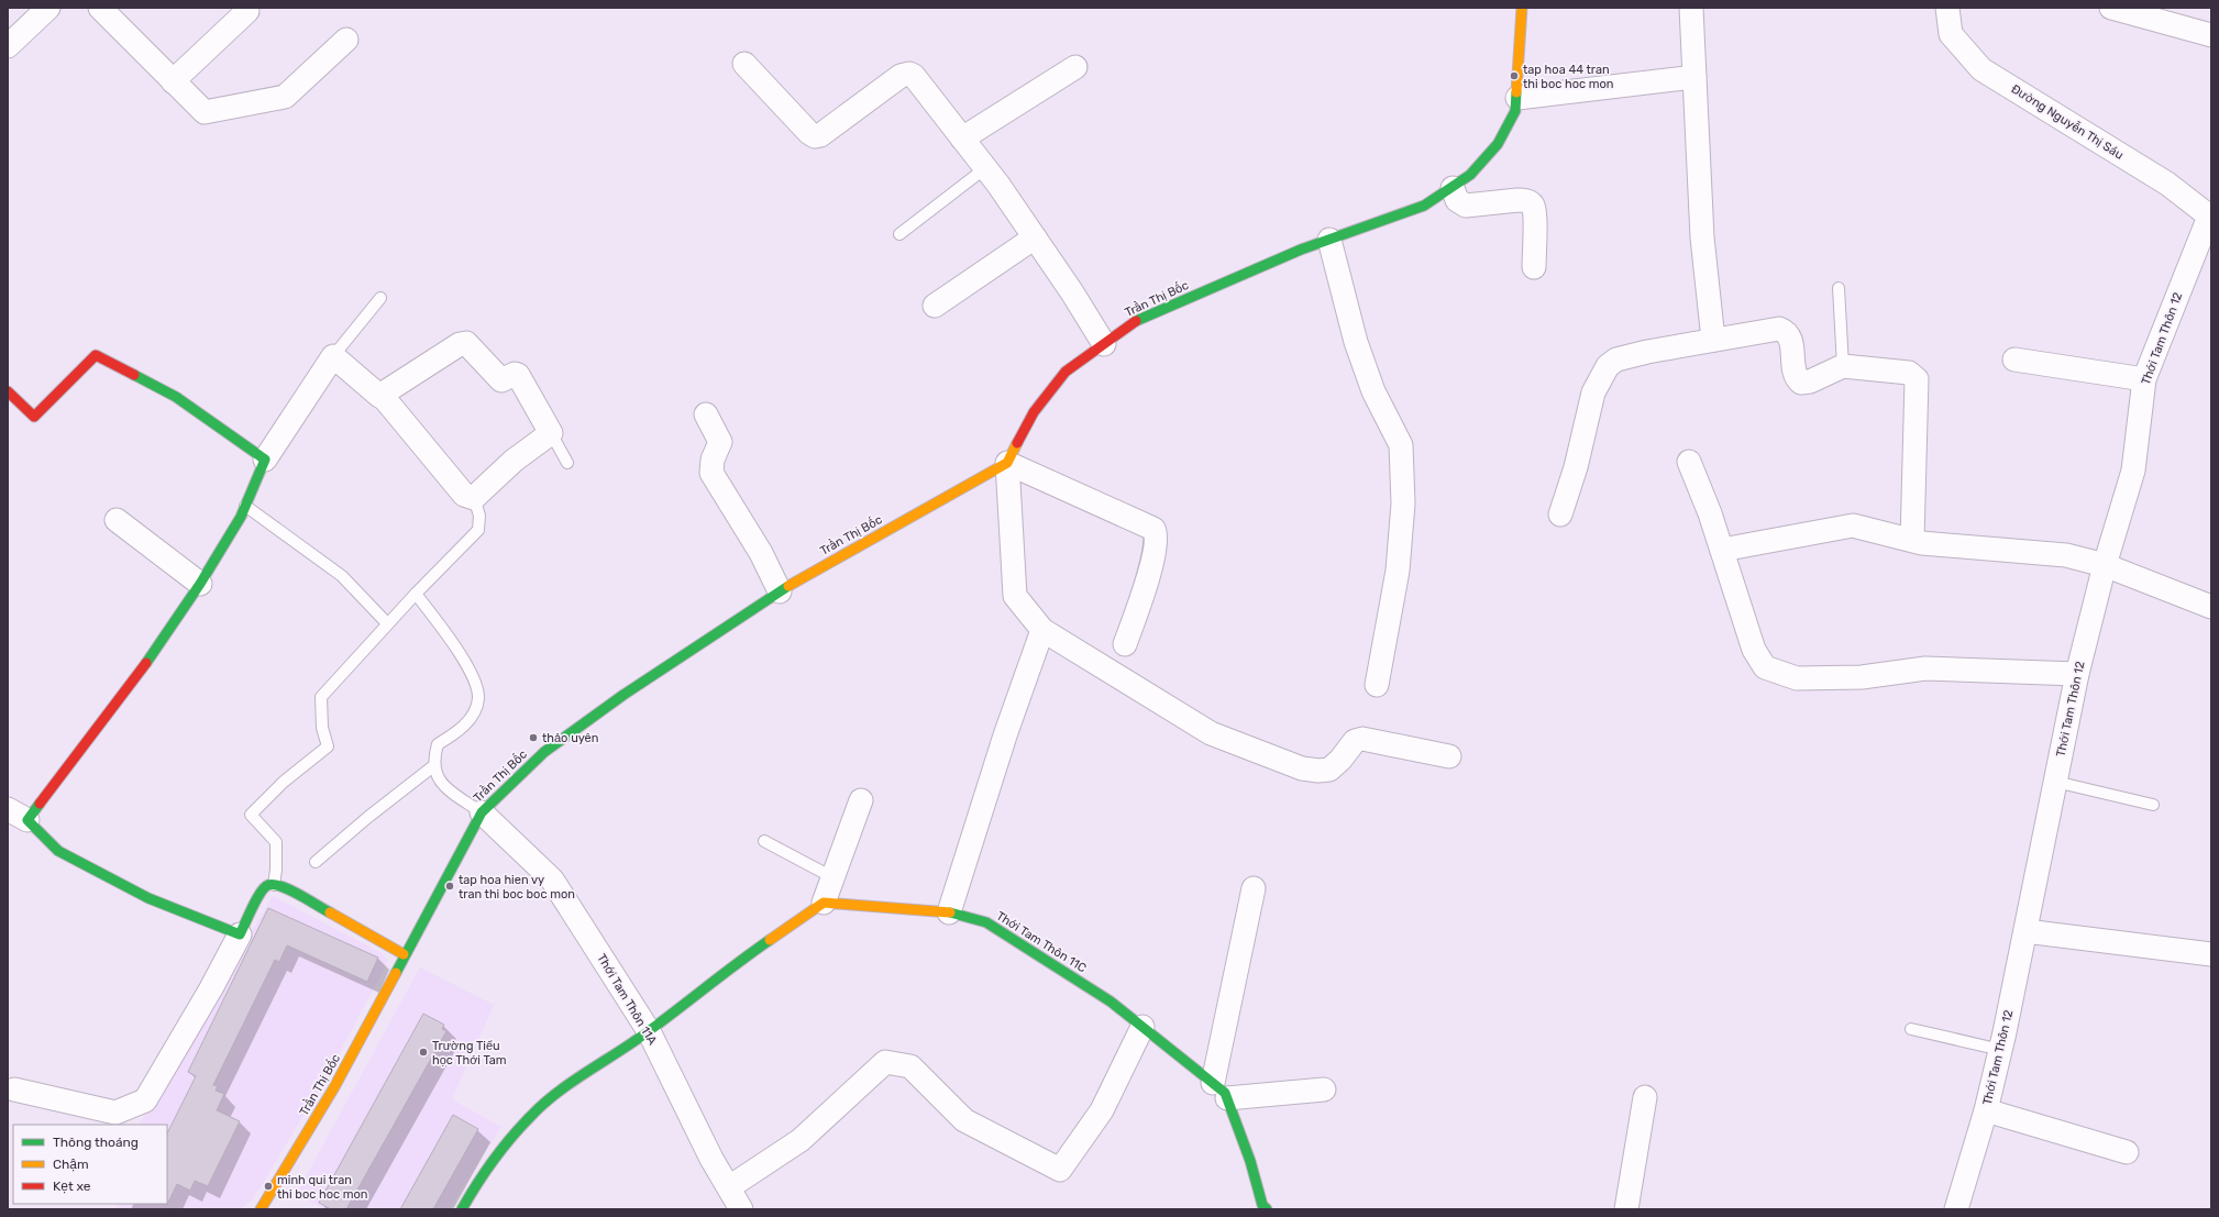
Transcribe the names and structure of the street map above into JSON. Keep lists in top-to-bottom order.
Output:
{
  "streets": {
    "street": [
      "Đường Nguyễn Thị Sáu",
      "Trần Thị Bốc",
      "Thới Tam Thôn 12",
      "Thới Tam Thôn 11C",
      "Thới Tam Thôn 11A"
    ]
  },
  "crossings": [
    ["Đường Nguyễn Thị Sáu", "Thới Tam Thôn 12"],
    ["Trần Thị Bốc", "Thới Tam Thôn 11A"]
  ],
  "places": [
    "tap hoa 44 tran thi boc hoc mon",
    "thảo uyên",
    "tap hoa hien vy tran thi boc boc mon",
    "Trường Tiểu học Thới Tam",
    "minh qui tran thi boc hoc mon"
  ],
  "legend": ["Thông thoáng", "Chậm", "Kẹt xe"]
}
